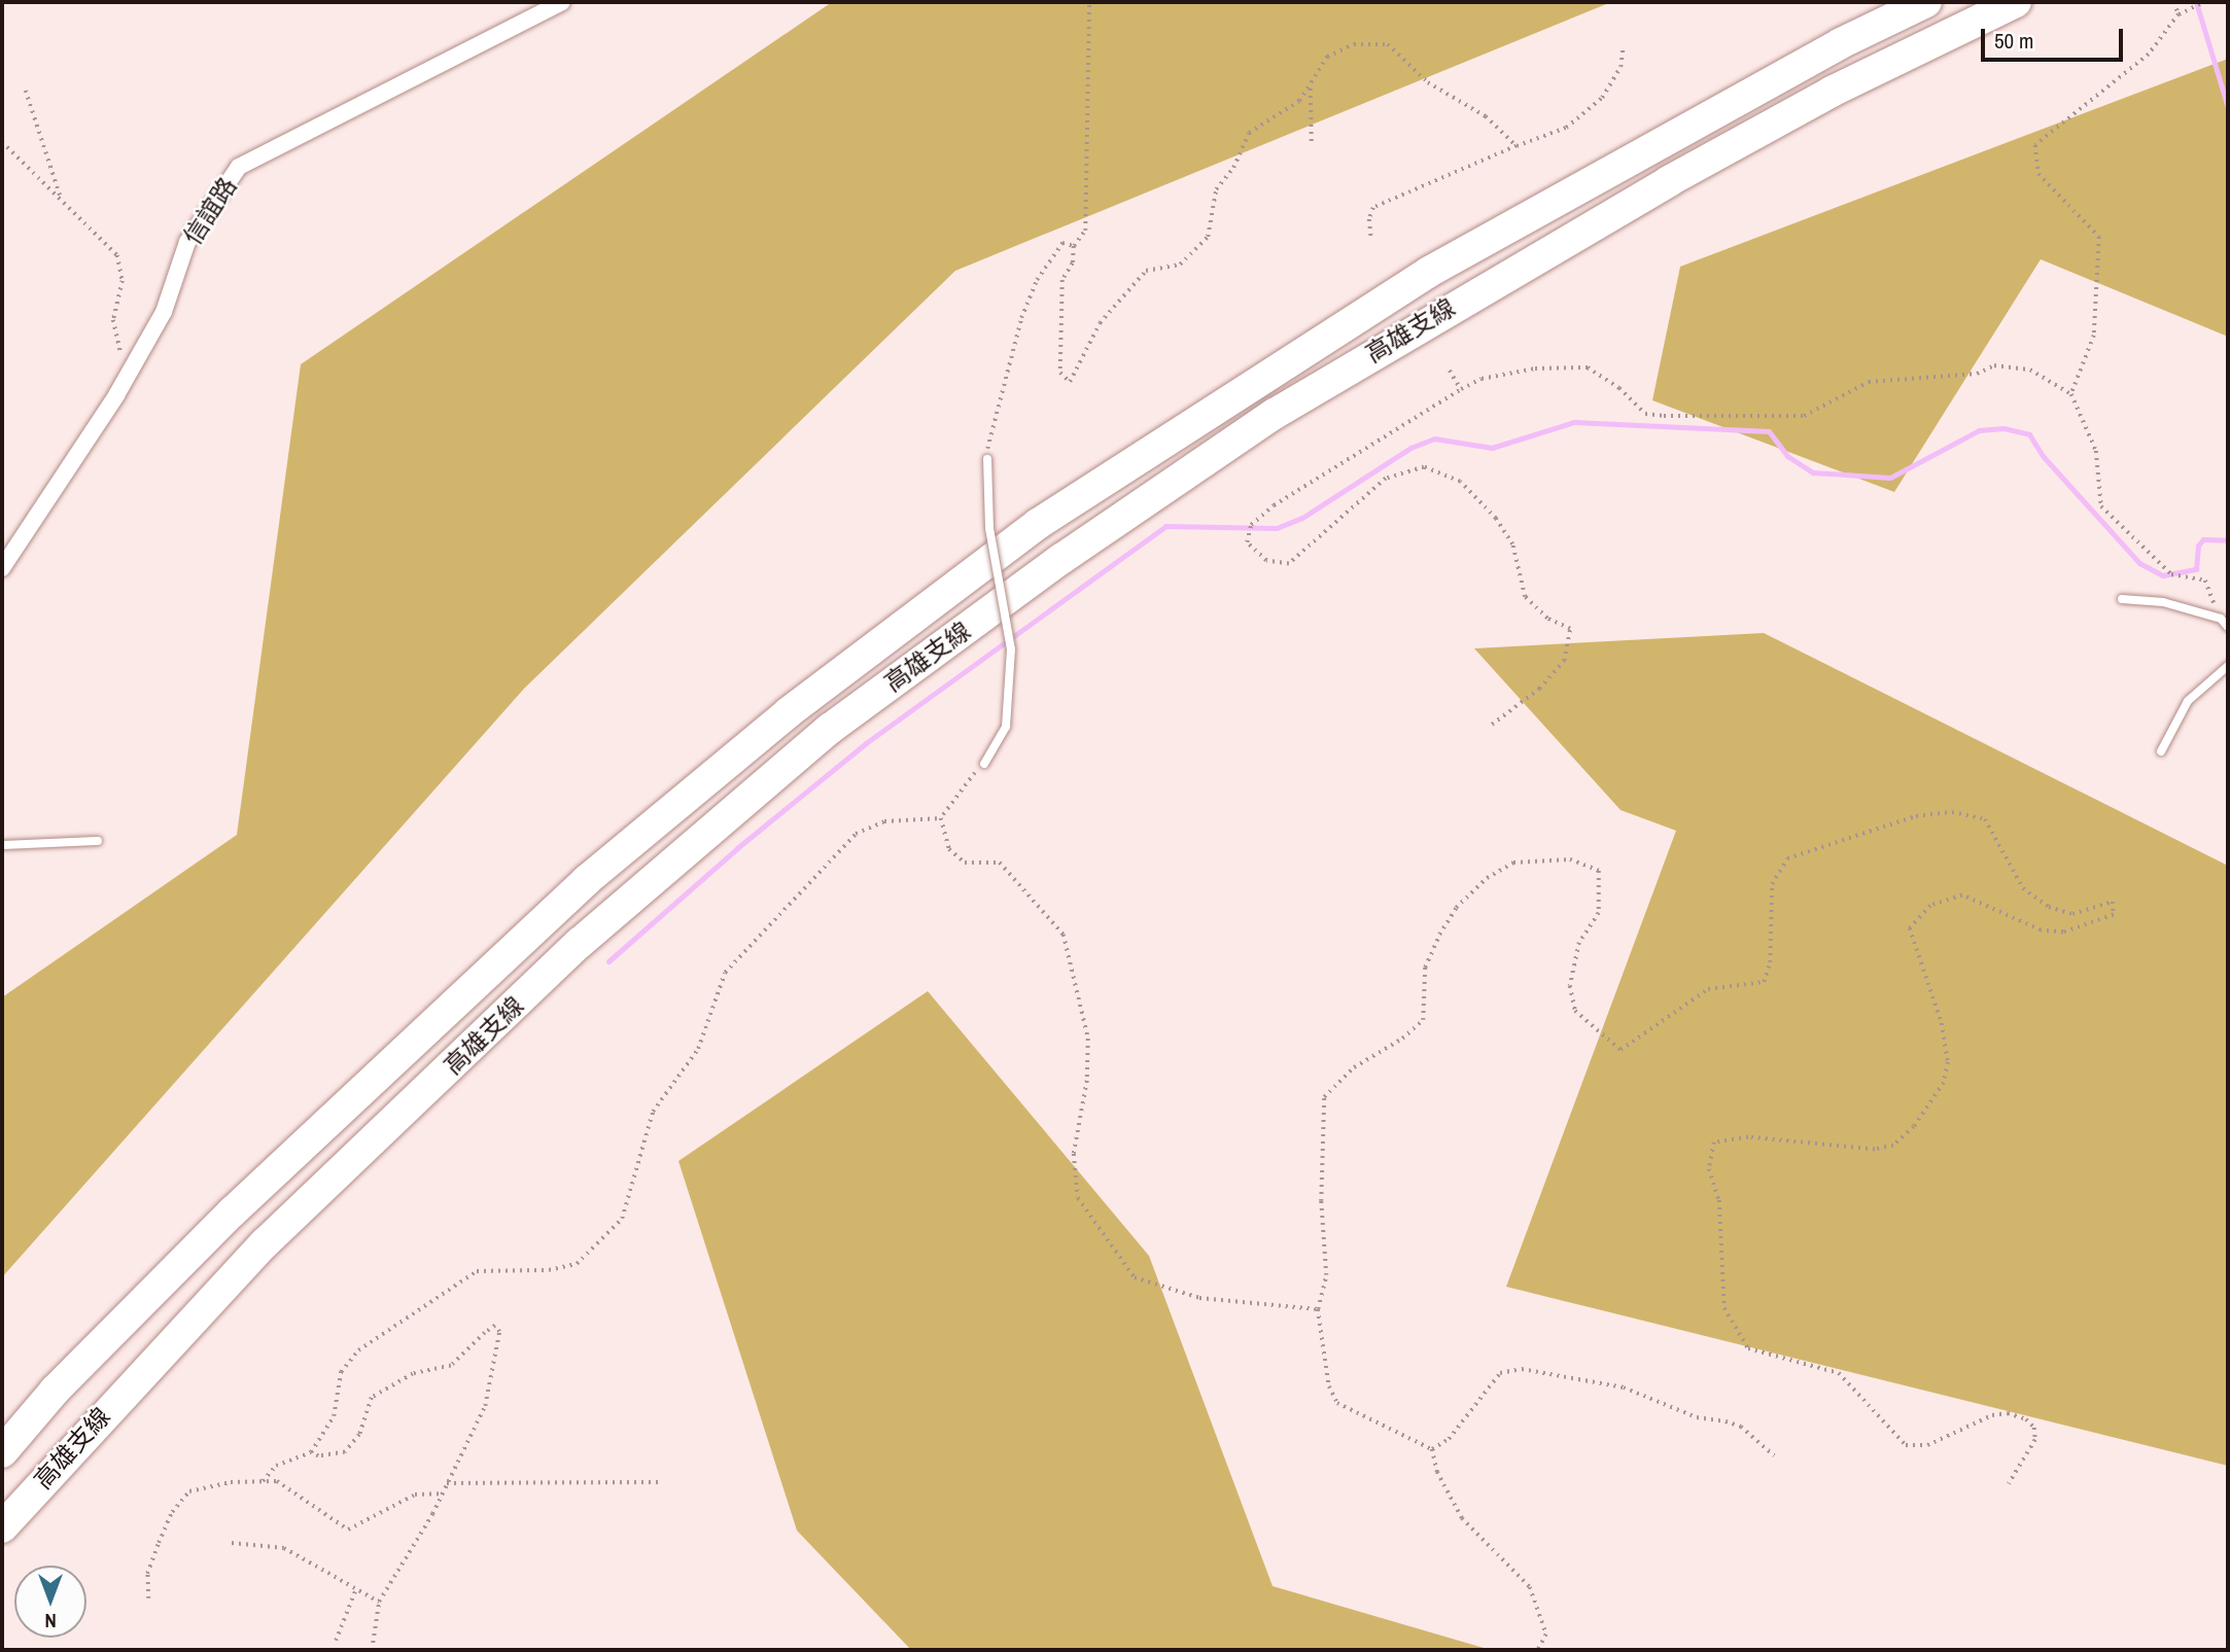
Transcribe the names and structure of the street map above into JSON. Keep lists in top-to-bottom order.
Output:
{
  "streets": {
    "highway": ["高雄支線"],
    "street": ["信誼路"]
  },
  "scale_bar": "50 m",
  "north": "bottom"
}
